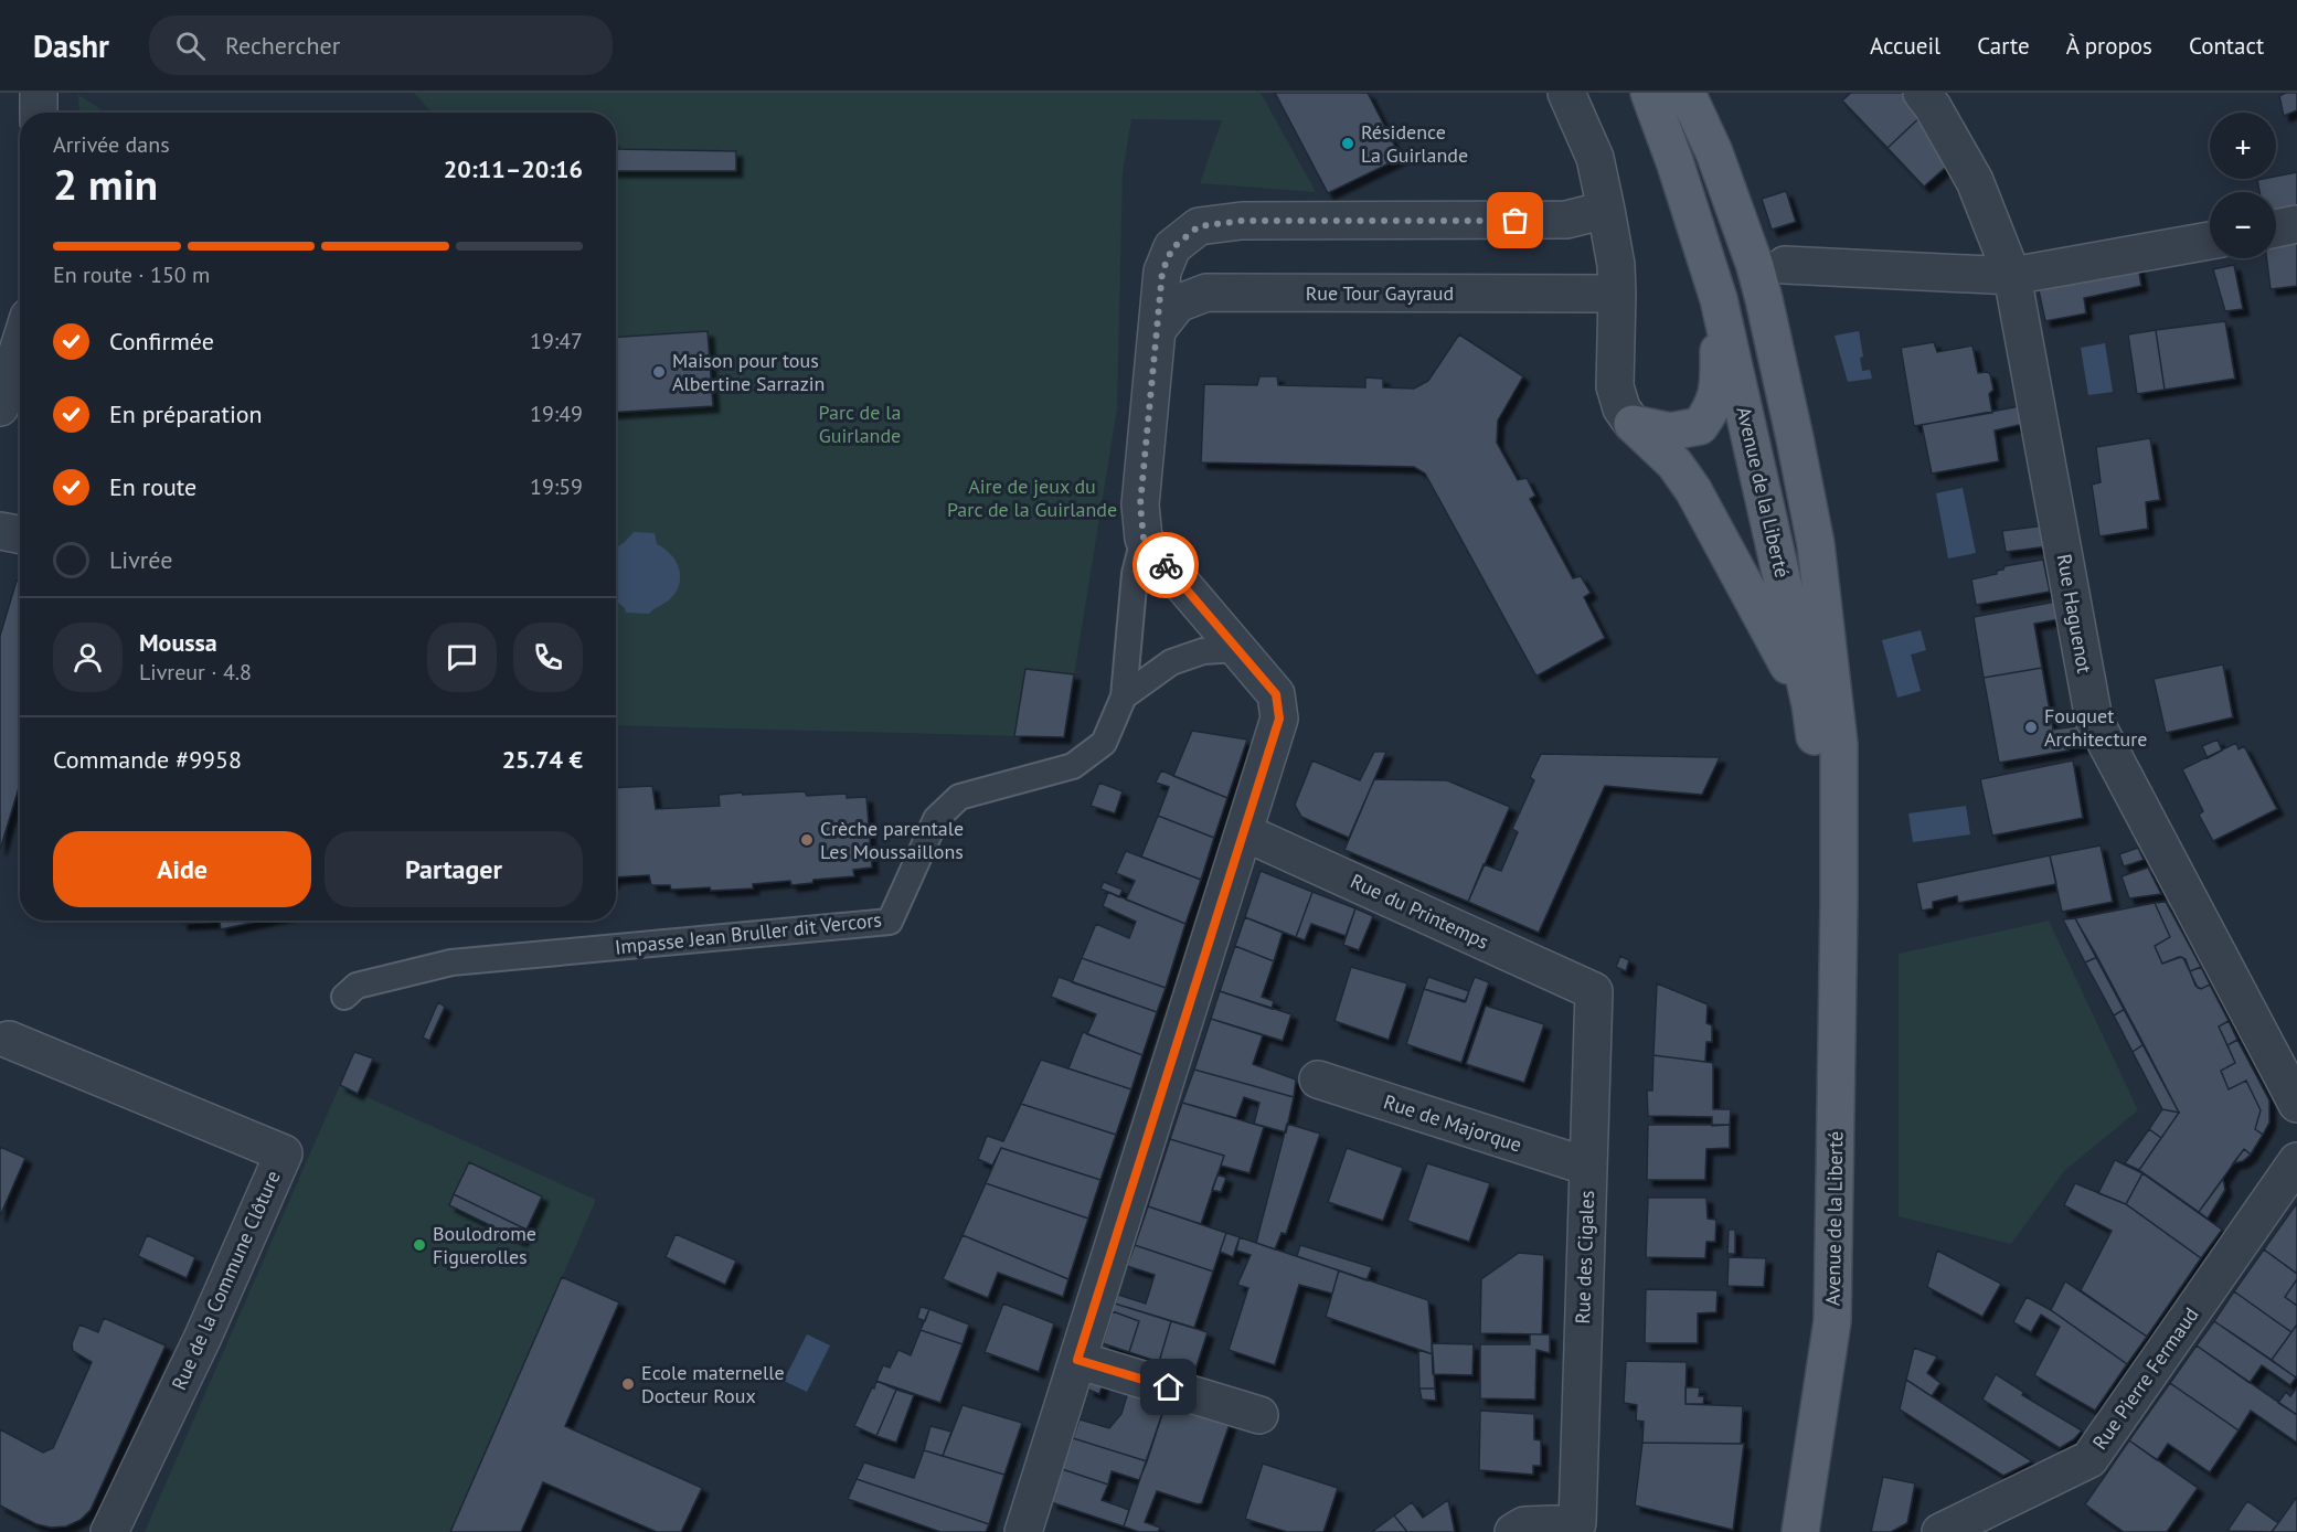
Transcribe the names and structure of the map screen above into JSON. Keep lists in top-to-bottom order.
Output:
{
  "streets": {
    "main road": ["Avenue de la Liberté"],
    "street": [
      "Rue Tour Gayraud",
      "Rue Haguenot",
      "Rue du Printemps",
      "Rue de Majorque",
      "Rue des Cigales",
      "Rue de la Commune Clôture",
      "Rue Pierre Fermaud"
    ],
    "lane": ["Impasse Jean Bruller dit Vercors"]
  },
  "crossings": [
    ["Rue du Printemps", "Rue des Cigales"],
    ["Rue de Majorque", "Rue des Cigales"]
  ],
  "parks": ["Parc de la Guirlande", "Aire de jeux du Parc de la Guirlande"],
  "places": [
    "Résidence La Guirlande",
    "Maison pour tous Albertine Sarrazin",
    "Fouquet Architecture",
    "Crèche parentale Les Moussaillons",
    "Boulodrome Figuerolles",
    "Ecole maternelle Docteur Roux"
  ],
  "page": {
    "header": "Dashr",
    "search": "Rechercher",
    "nav": [
      "Accueil",
      "Carte",
      "À propos",
      "Contact"
    ],
    "map_buttons": ["+", "−"],
    "heading": ["2 min", "Arrivée dans", "20:11–20:16"],
    "panel": [
      "Moussa",
      "Livreur · 4.8",
      "Commande #9958",
      "25.74 €"
    ],
    "bar": "En route · 150 m",
    "list": [
      ["Confirmée", "19:47"],
      ["En préparation", "19:49"],
      ["En route", "19:59"],
      "Livrée"
    ],
    "buttons": ["Aide", "Partager"]
  }
}
